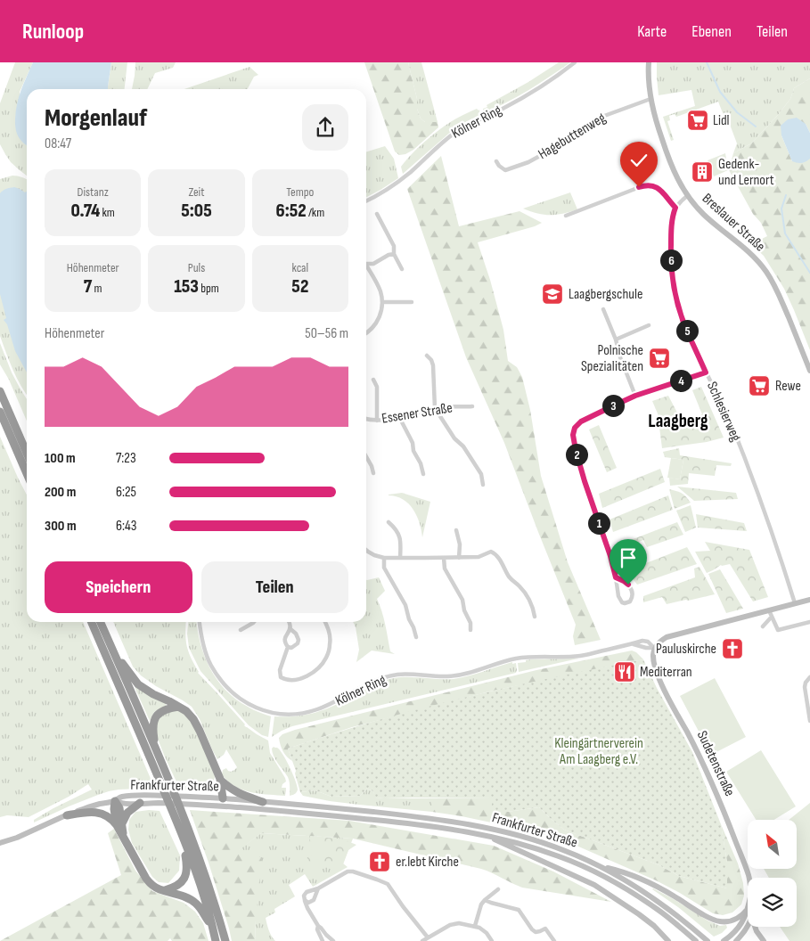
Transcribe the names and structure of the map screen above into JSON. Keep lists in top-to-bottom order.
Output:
{
  "streets": {
    "street": [
      "Kölner Ring",
      "Hagebuttenweg",
      "Breslauer Straße",
      "Schlesierweg",
      "Essener Straße",
      "Sudetenstraße",
      "Frankfurter Straße"
    ]
  },
  "crossings": [
    ["Kölner Ring", "Sudetenstraße"],
    ["Hagebuttenweg", "Breslauer Straße"]
  ],
  "districts": ["Laagberg"],
  "parks": ["Kleingärtnerverein Am Laagberg e.V."],
  "places": {
    "supermarket": ["Lidl", "Polnische Spezialitäten", "Rewe"],
    "building": ["Gedenk- und Lernort"],
    "school or university": ["Laagbergschule"],
    "church": ["Pauluskirche", "er.lebt Kirche"],
    "restaurant": ["Mediterran"]
  },
  "north": "top left",
  "page": {
    "header": "Runloop",
    "nav": ["Karte", "Ebenen", "Teilen"],
    "heading": ["Morgenlauf", "08:47"],
    "stats": [
      ["Distanz", "0.74 km"],
      ["Zeit", "5:05"],
      ["Tempo", "6:52 /km"],
      ["Höhenmeter", "7 m"],
      ["Puls", "153 bpm"],
      ["kcal", "52"]
    ],
    "pins": [
      "6",
      "5",
      "4",
      "3",
      "2",
      "1"
    ],
    "chart": ["Höhenmeter", "50–56 m"],
    "list": [
      {
        "name": "100 m",
        "note": "7:23"
      },
      {
        "name": "200 m",
        "note": "6:25"
      },
      {
        "name": "300 m",
        "note": "6:43"
      }
    ],
    "buttons": ["Speichern", "Teilen"]
  }
}
